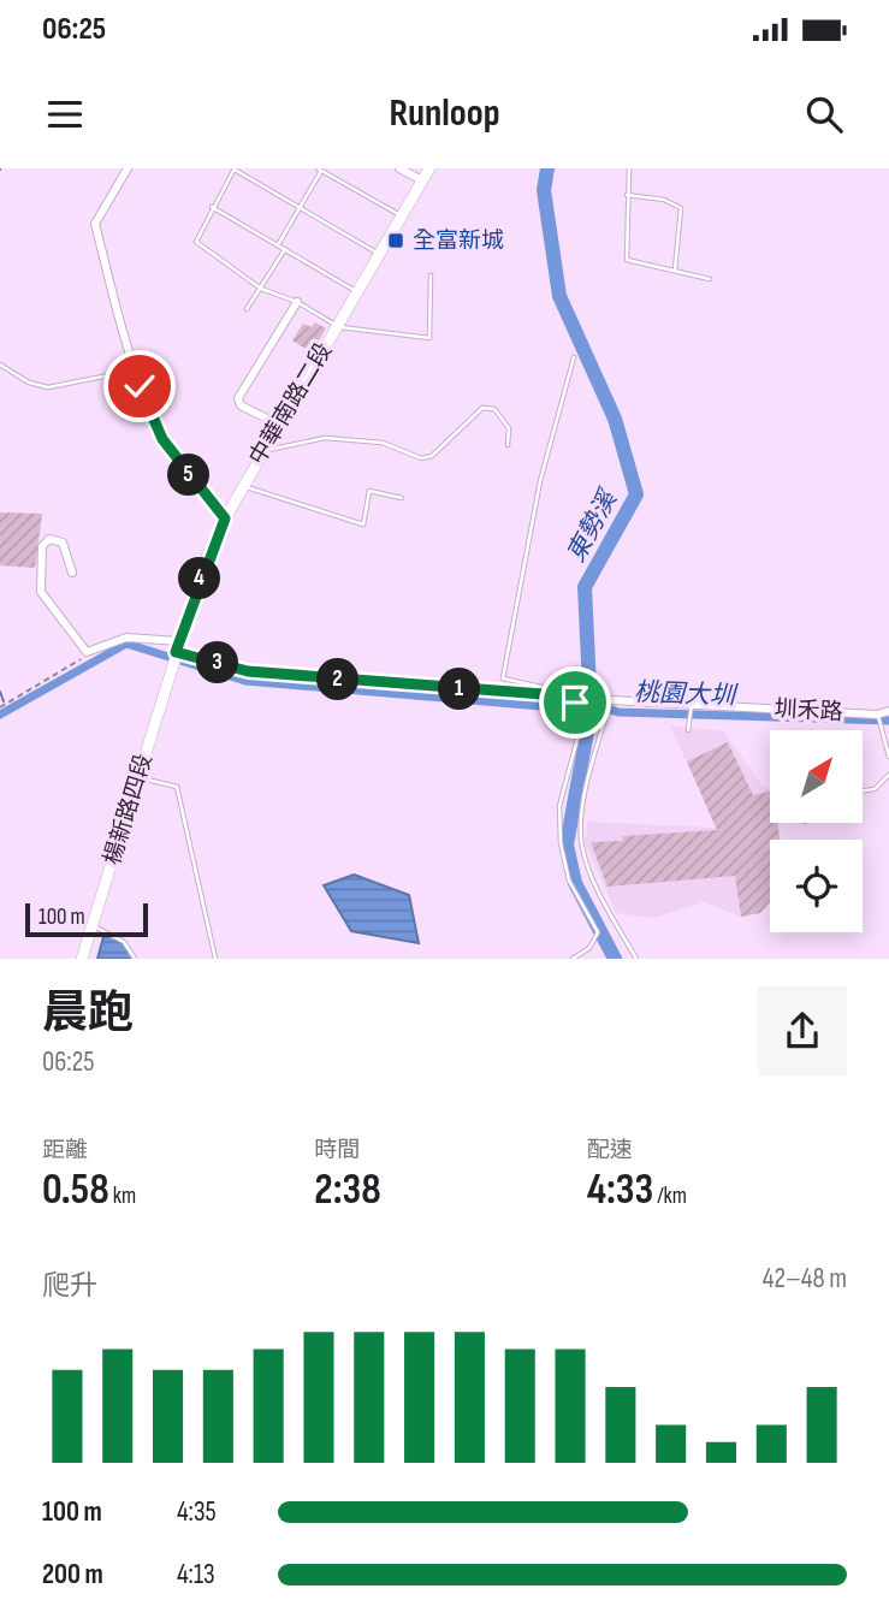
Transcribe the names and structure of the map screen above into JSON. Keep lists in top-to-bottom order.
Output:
{
  "streets": {
    "main road": ["中華南路二段", "楊新路四段"],
    "street": ["圳禾路"]
  },
  "crossings": [
    ["中華南路二段", "圳禾路"],
    ["中華南路二段", "楊新路四段"],
    ["圳禾路", "楊新路四段"]
  ],
  "water": ["東勢溪", "桃園大圳"],
  "places": {
    "transit": ["全富新城"]
  },
  "scale_bar": "100 m",
  "north": "top right",
  "page": {
    "status": "06:25",
    "header": "Runloop",
    "pins": [
      "5",
      "4",
      "3",
      "2",
      "1"
    ],
    "scale": "100 m",
    "heading": ["晨跑", "06:25"],
    "stats": [
      ["距離", "0.58 km"],
      ["時間", "2:38"],
      ["配速", "4:33 /km"]
    ],
    "chart": ["爬升", "42–48 m"],
    "list": [
      {
        "name": "100 m",
        "note": "4:35"
      },
      {
        "name": "200 m",
        "note": "4:13"
      }
    ]
  }
}
